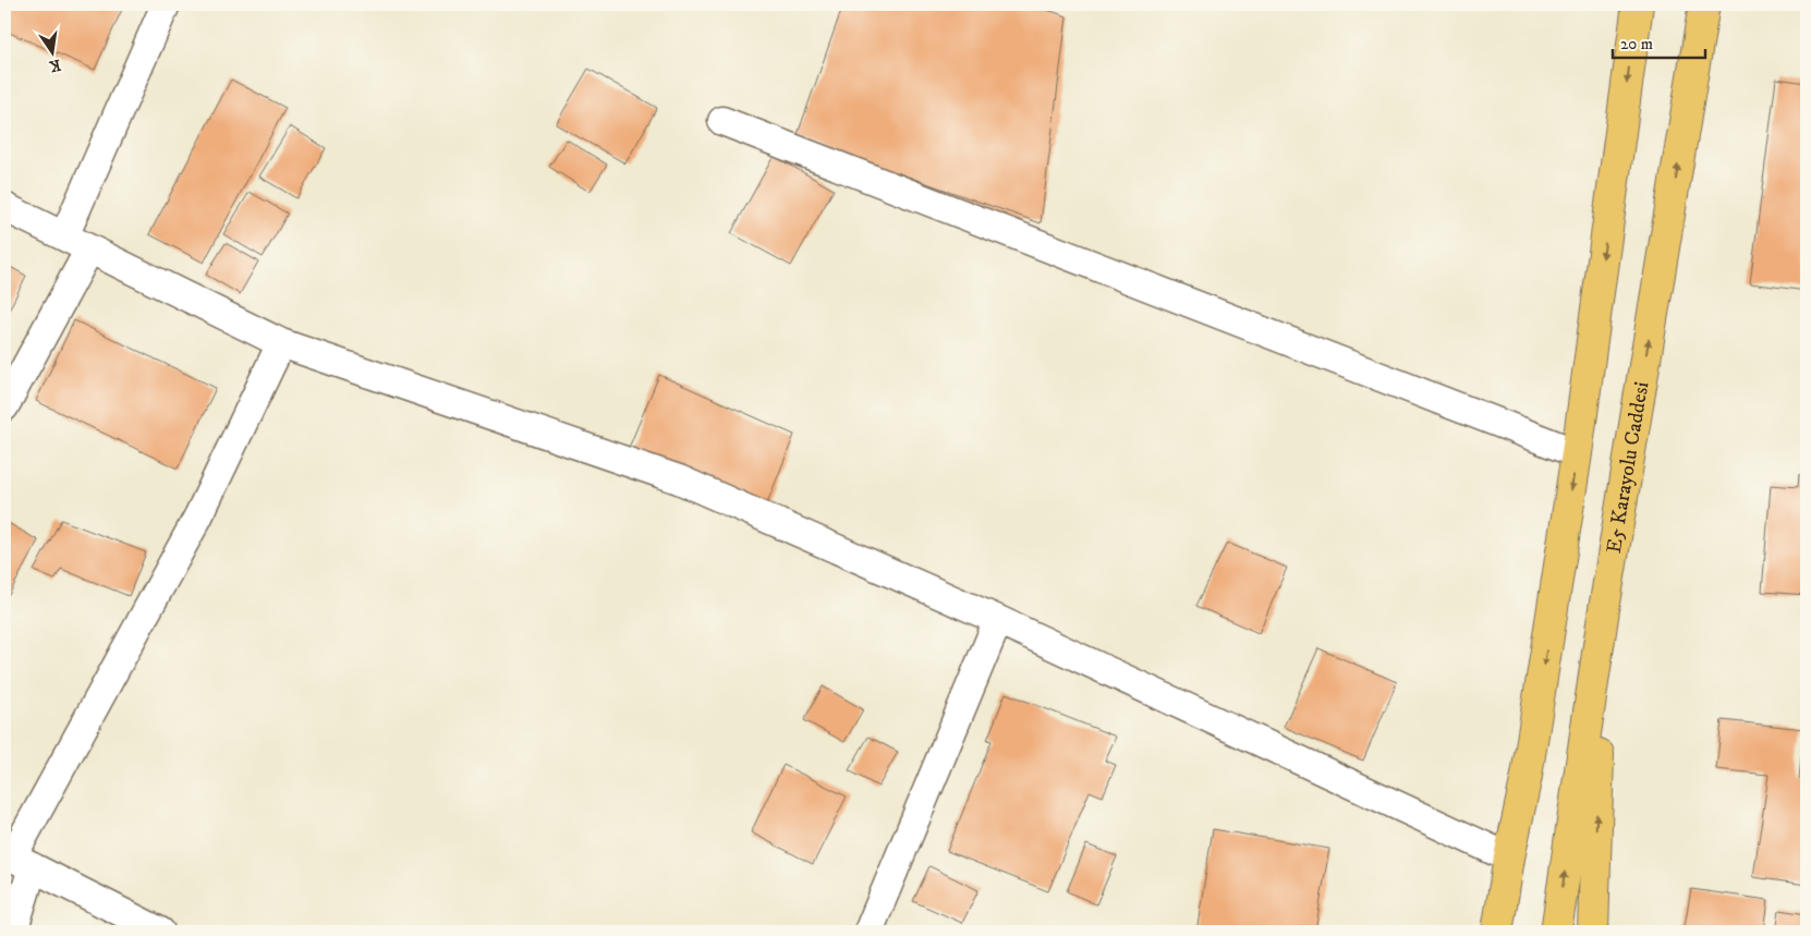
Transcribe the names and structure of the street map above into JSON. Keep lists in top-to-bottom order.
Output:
{
  "streets": {
    "highway": ["E5 Karayolu Caddesi"]
  },
  "scale_bar": "20 m",
  "north": "bottom"
}
